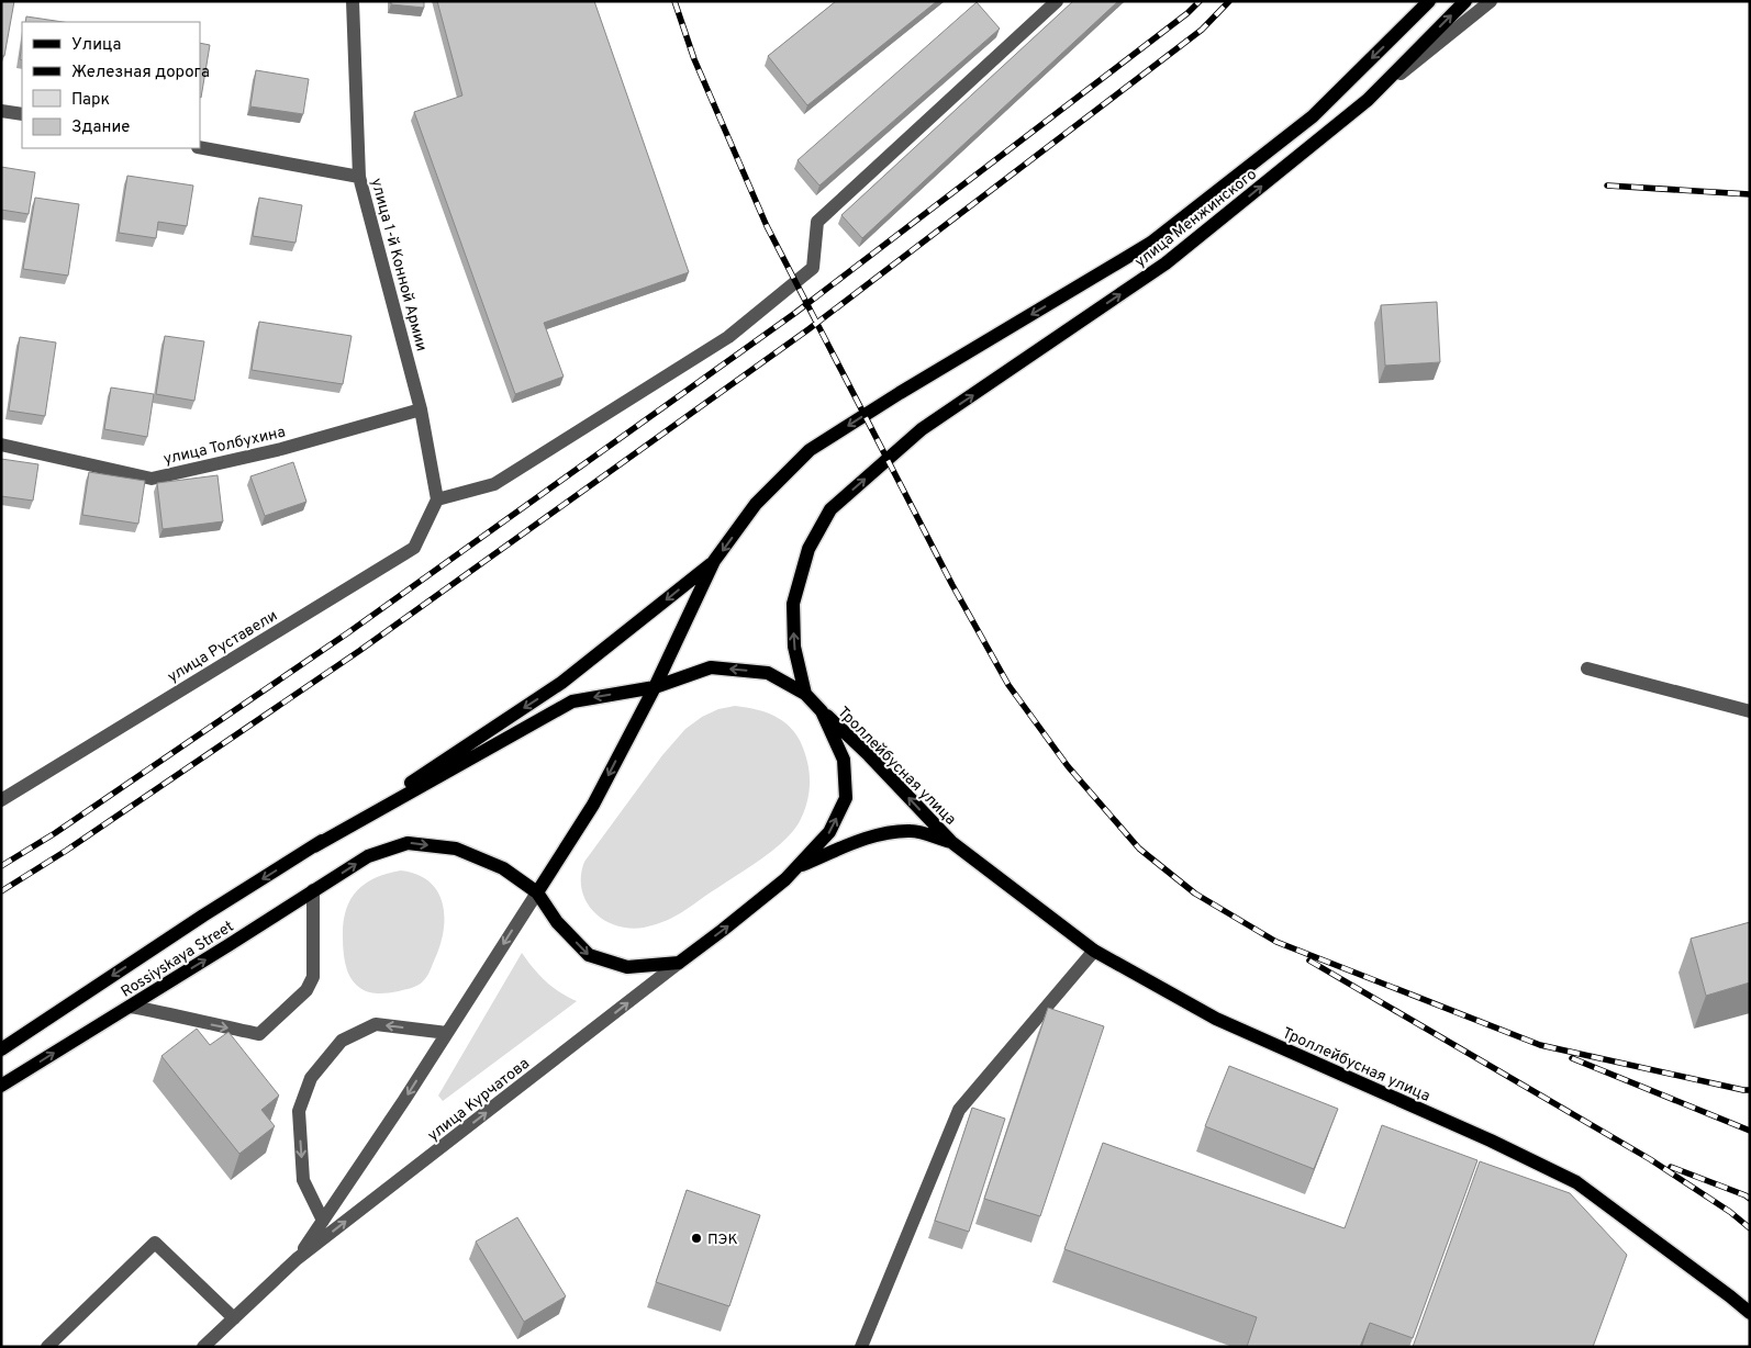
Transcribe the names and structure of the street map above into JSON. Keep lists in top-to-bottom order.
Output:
{
  "streets": {
    "main road": ["улица Менжинского", "Троллейбусная улица", "Rossiyskaya Street"],
    "street": [
      "улица 1-й Конной Армии",
      "улица Толбухина",
      "улица Руставели",
      "улица Курчатова"
    ]
  },
  "crossings": [
    ["улица 1-й Конной Армии", "улица Толбухина"],
    ["улица 1-й Конной Армии", "улица Руставели"],
    ["Rossiyskaya Street", "улица Курчатова"]
  ],
  "places": ["ПЭК"],
  "legend": [
    "Улица",
    "Железная дорога",
    "Парк",
    "Здание"
  ]
}
